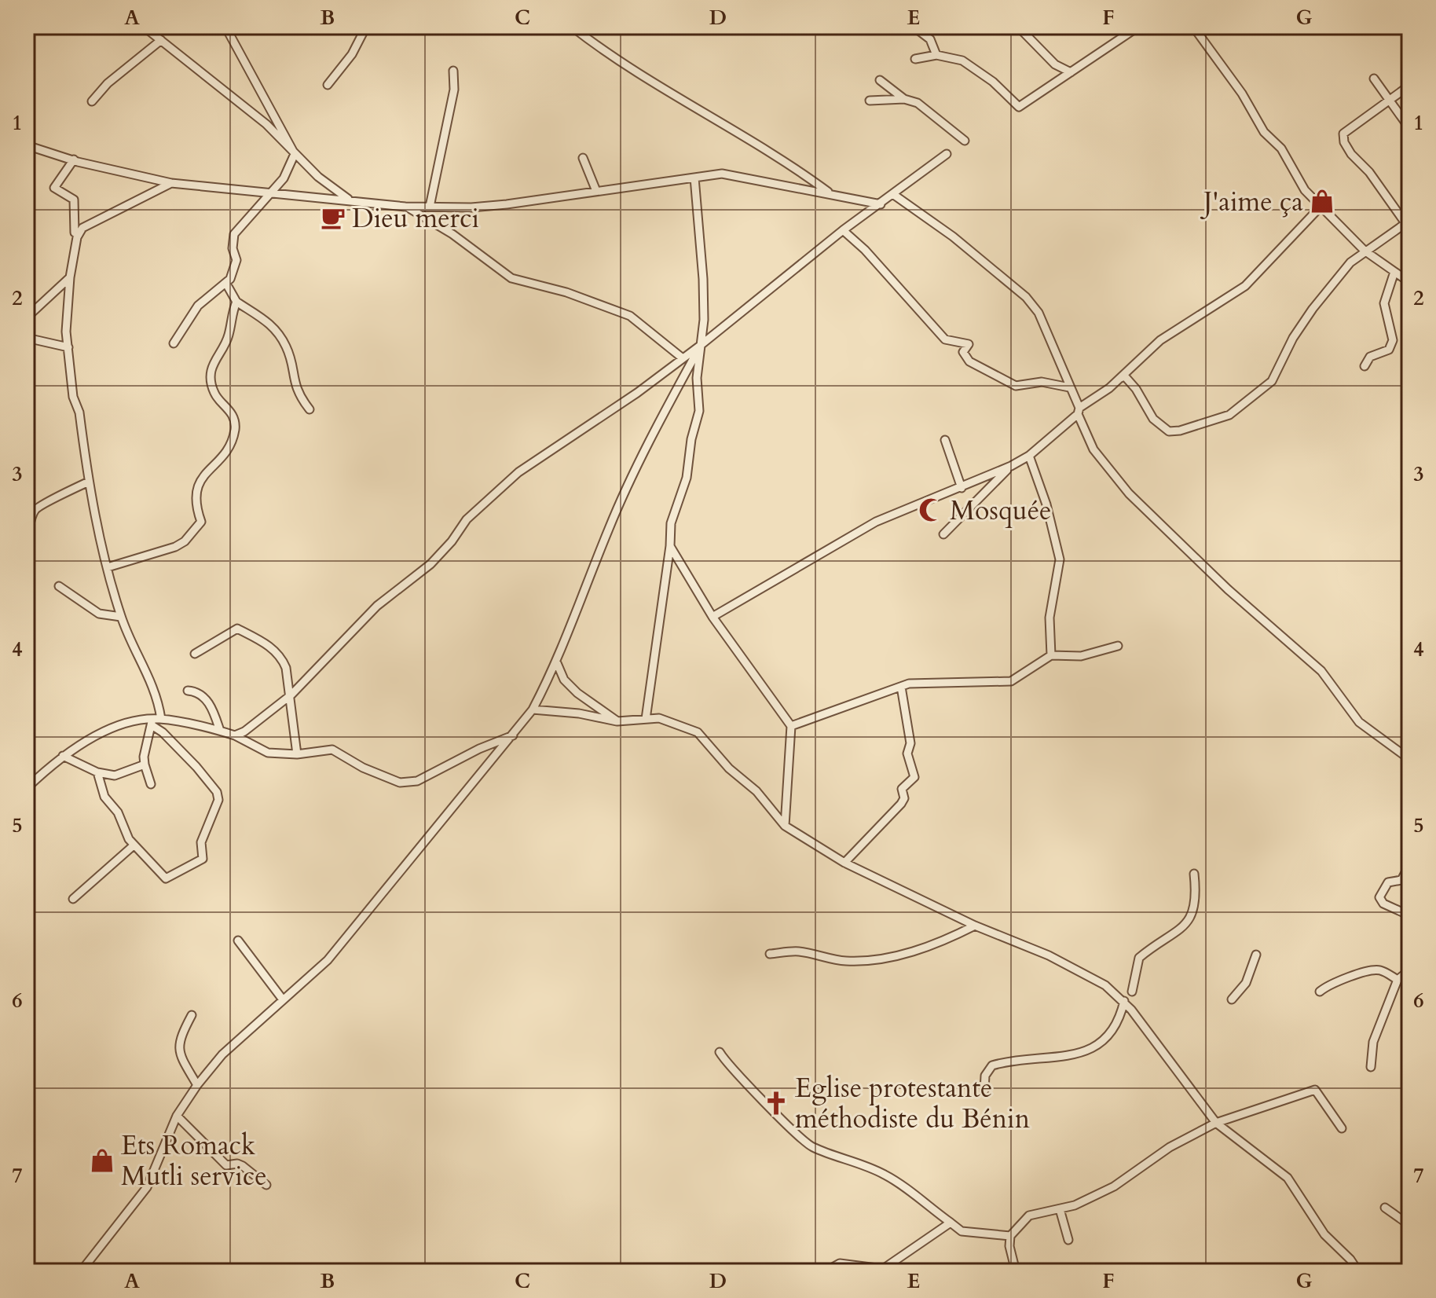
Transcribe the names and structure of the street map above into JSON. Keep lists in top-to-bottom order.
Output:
{
  "places": {
    "shop": ["J'aime ça", "Ets Romack Mutli service"],
    "cafe": ["Dieu merci"],
    "mosque": ["Mosquée"],
    "church": ["Eglise protestante méthodiste du Bénin"]
  },
  "grid": {
    "columns": [
      "A",
      "B",
      "C",
      "D",
      "E",
      "F",
      "G"
    ],
    "rows": [
      "1",
      "2",
      "3",
      "4",
      "5",
      "6",
      "7"
    ]
  }
}
